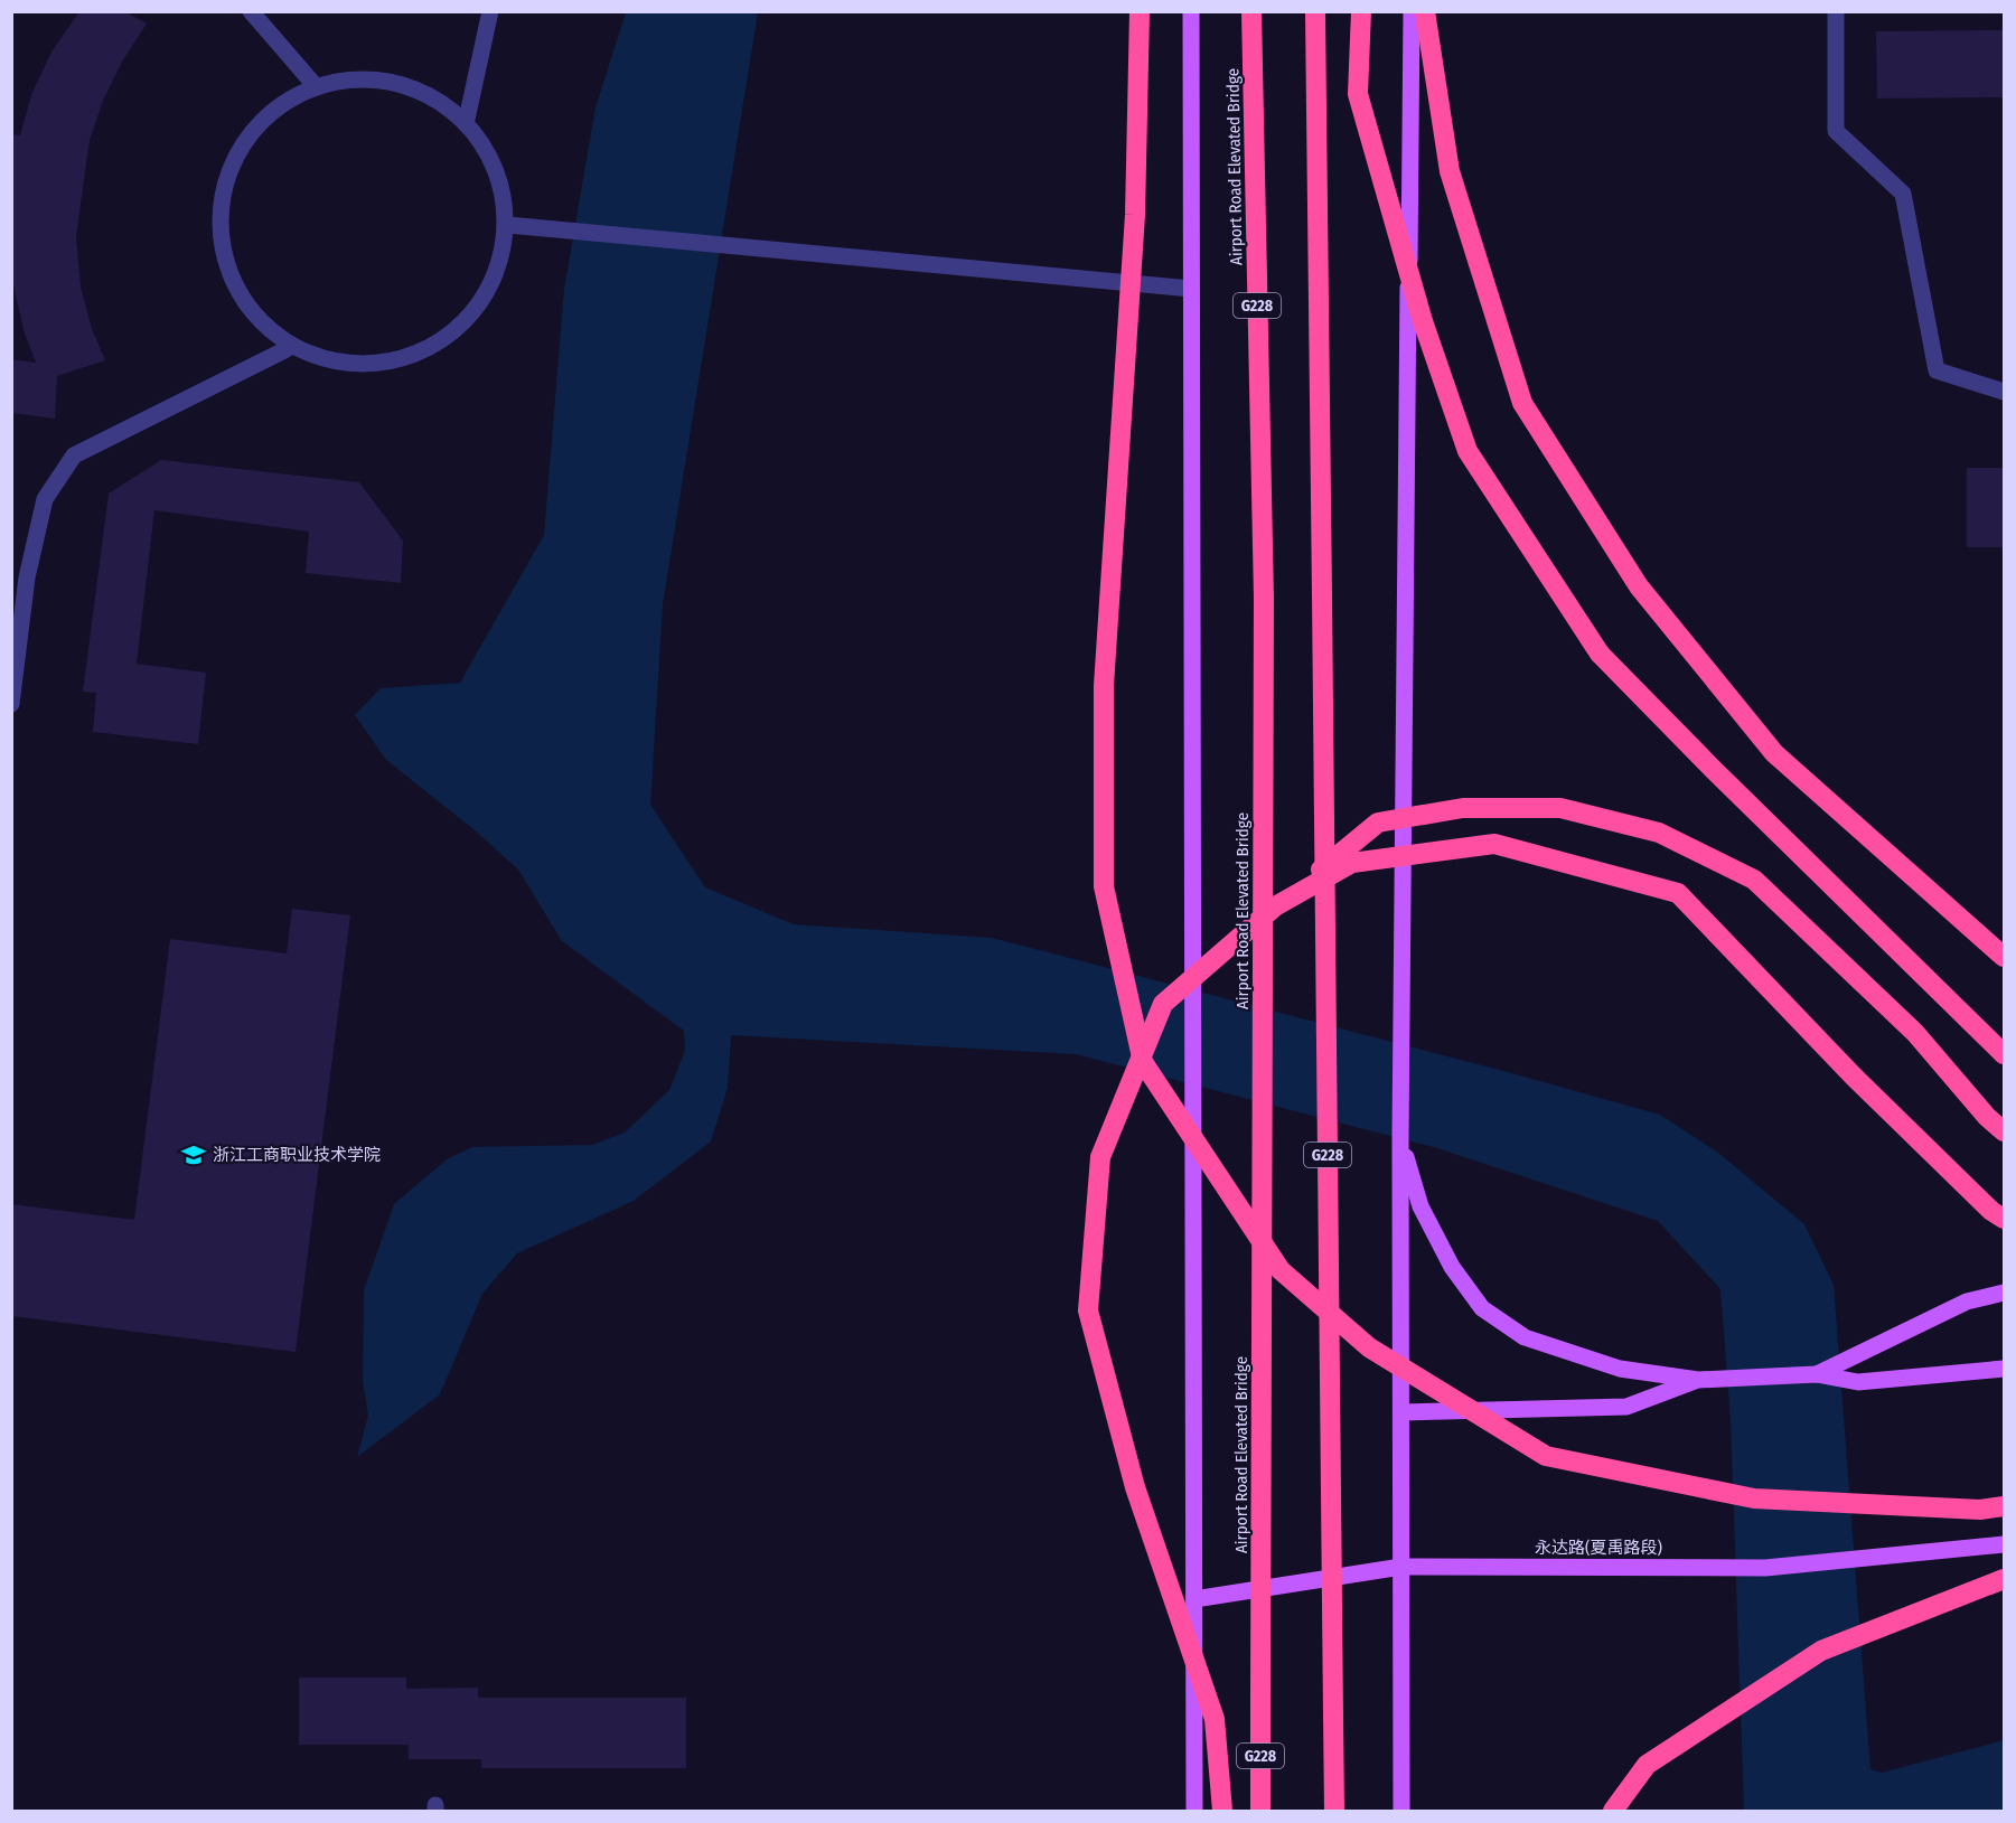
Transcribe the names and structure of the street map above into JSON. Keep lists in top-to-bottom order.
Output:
{
  "streets": {
    "highway": ["Airport Road Elevated Bridge", "G228"],
    "main road": ["永达路(夏禹路段)"]
  },
  "places": {
    "school or university": ["浙江工商职业技术学院"]
  }
}
